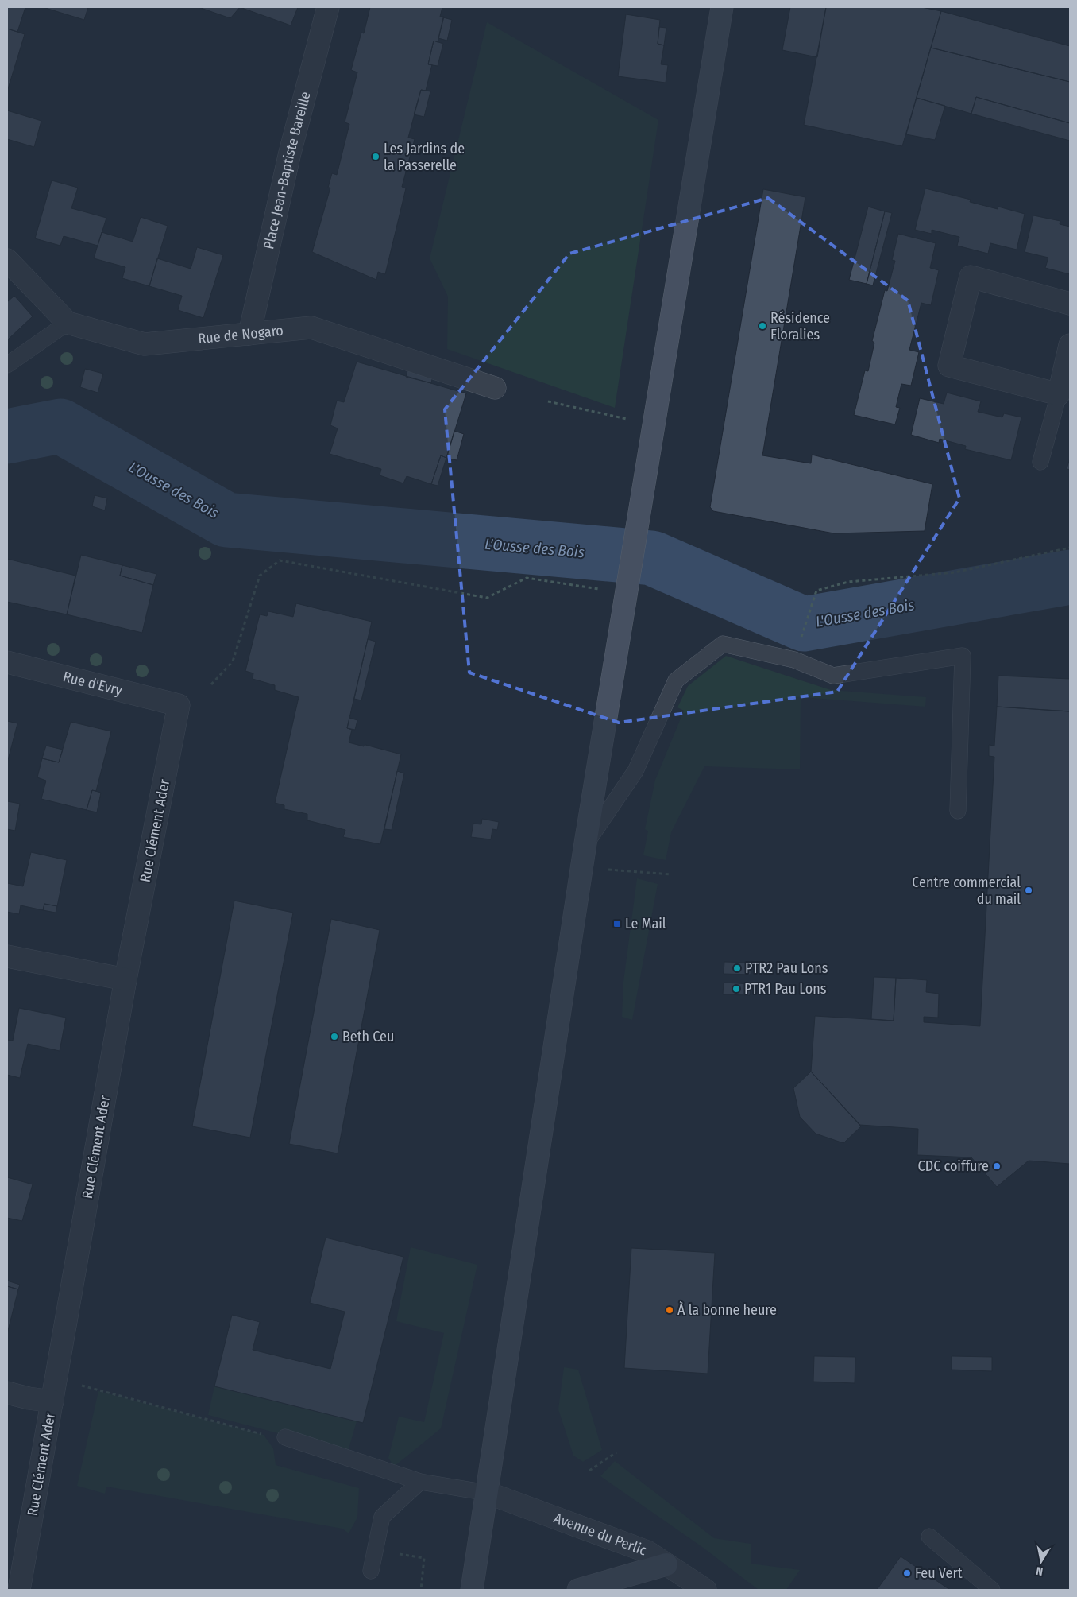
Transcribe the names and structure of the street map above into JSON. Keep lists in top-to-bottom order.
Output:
{
  "streets": {
    "street": [
      "Place Jean-Baptiste Bareille",
      "Rue de Nogaro",
      "Rue d'Evry",
      "Rue Clément Ader",
      "Avenue du Perlic"
    ]
  },
  "crossings": [
    ["Place Jean-Baptiste Bareille", "Rue de Nogaro"],
    ["Rue d'Evry", "Rue Clément Ader"]
  ],
  "water": ["L'Ousse des Bois"],
  "places": {
    "other": [
      "Les Jardins de la Passerelle",
      "Résidence Floralies",
      "Centre commercial du mail",
      "PTR2 Pau Lons",
      "PTR1 Pau Lons",
      "Beth Ceu",
      "CDC coiffure",
      "À la bonne heure",
      "Feu Vert"
    ],
    "transit": ["Le Mail"]
  },
  "north": "bottom"
}
